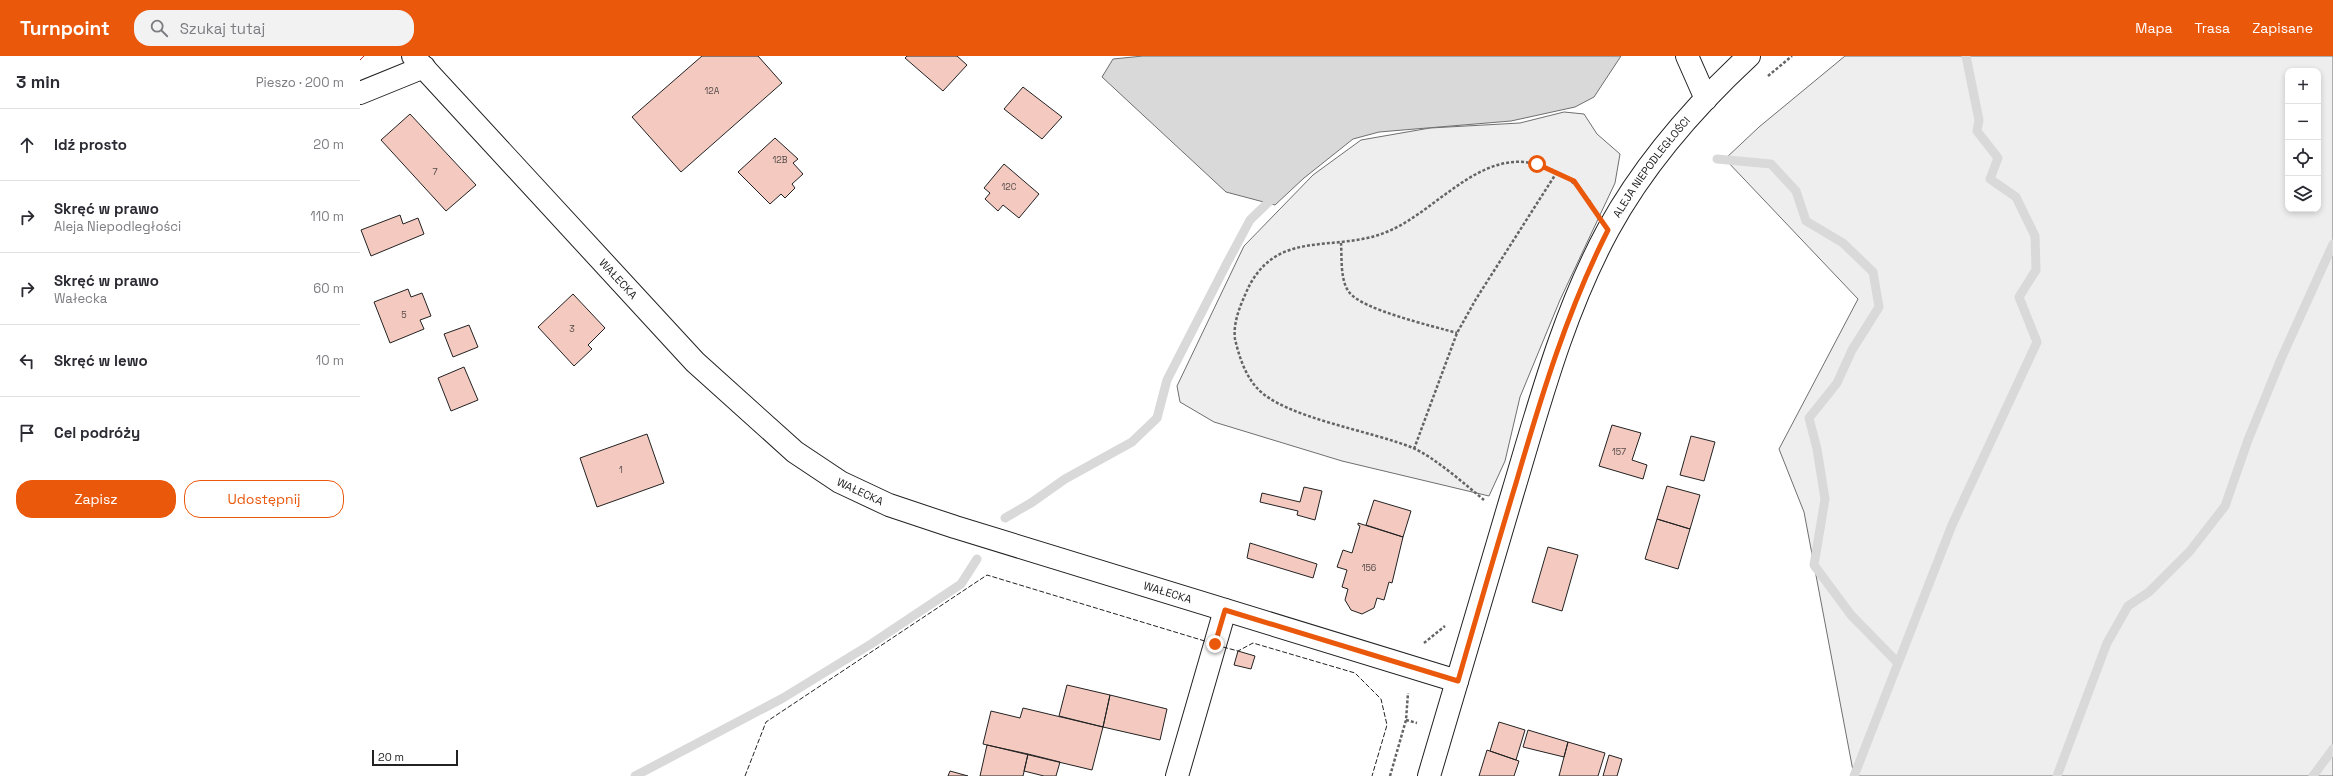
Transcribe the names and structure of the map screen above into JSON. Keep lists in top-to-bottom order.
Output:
{
  "streets": {
    "street": ["ALEJA NIEPODLEGŁOŚCI", "WAŁECKA"]
  },
  "crossings": [
    ["ALEJA NIEPODLEGŁOŚCI", "WAŁECKA"]
  ],
  "house_numbers": [
    "12A",
    "12B",
    "7",
    "12C",
    "5",
    "3",
    "157",
    "1",
    "156"
  ],
  "scale_bar": "20 m",
  "page": {
    "header": "Turnpoint",
    "search": "Szukaj tutaj",
    "nav": ["Mapa", "Trasa", "Zapisane"],
    "heading": ["3 min", "Pieszo · 200 m"],
    "map_buttons": ["+", "−"],
    "list": [
      ["Idź prosto", "20 m"],
      ["Skręć w prawo", "Aleja Niepodległości", "110 m"],
      ["Skręć w prawo", "Wałecka", "60 m"],
      ["Skręć w lewo", "10 m"],
      "Cel podróży"
    ],
    "buttons": ["Zapisz", "Udostępnij"],
    "scale": "20 m"
  }
}
